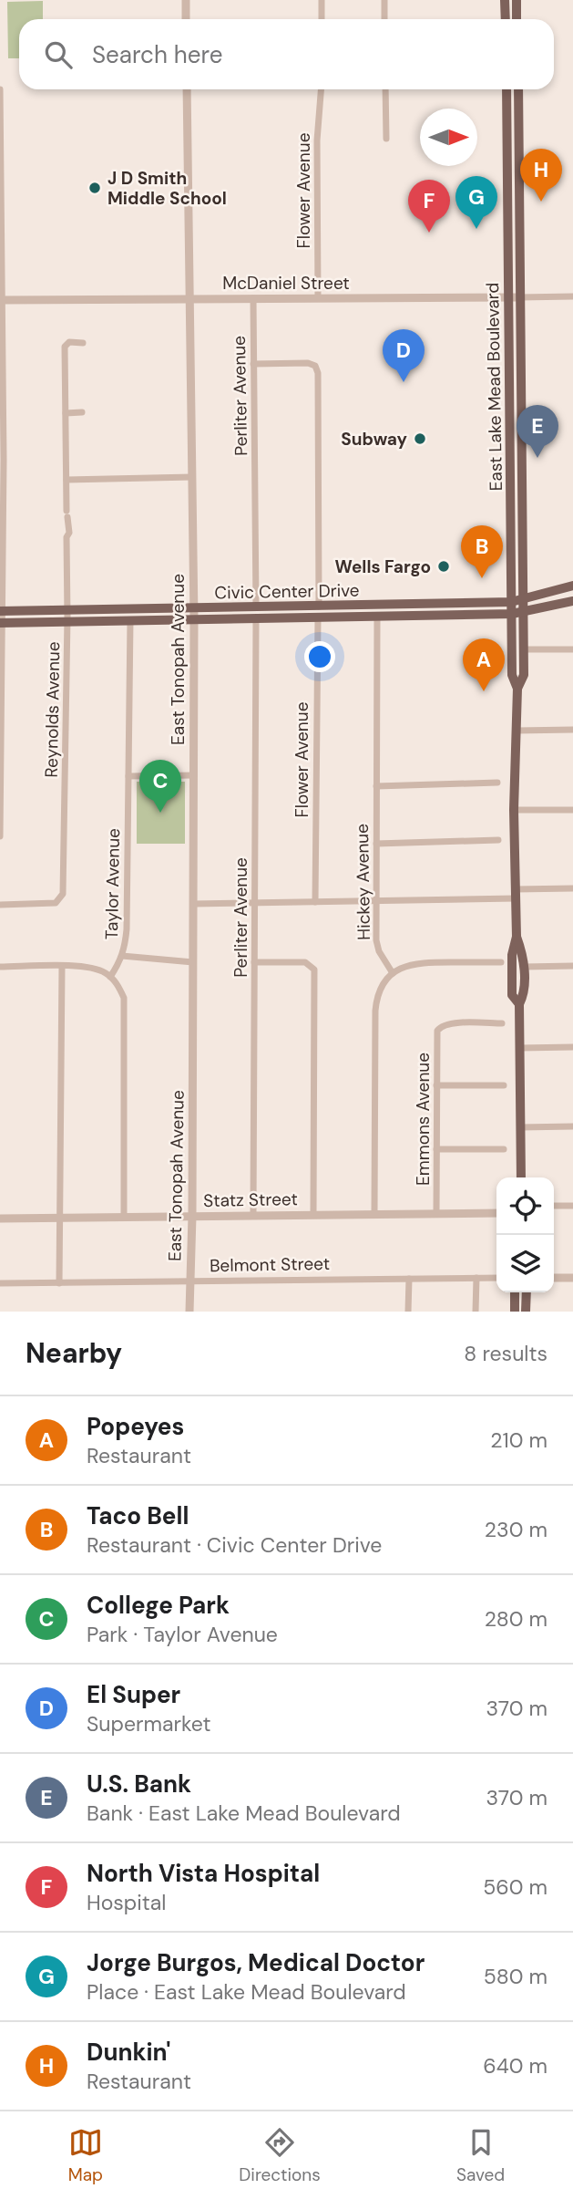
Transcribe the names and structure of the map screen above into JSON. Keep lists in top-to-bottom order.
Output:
{
  "streets": {
    "main road": ["East Lake Mead Boulevard", "Civic Center Drive"],
    "street": [
      "Flower Avenue",
      "McDaniel Street",
      "Perliter Avenue",
      "East Tonopah Avenue",
      "Reynolds Avenue",
      "Hickey Avenue",
      "Taylor Avenue",
      "Emmons Avenue",
      "Statz Street",
      "Belmont Street"
    ]
  },
  "crossings": [
    ["Flower Avenue", "McDaniel Street"],
    ["Flower Avenue", "Civic Center Drive"],
    ["McDaniel Street", "East Lake Mead Boulevard"],
    ["McDaniel Street", "Perliter Avenue"],
    ["McDaniel Street", "East Tonopah Avenue"],
    ["East Lake Mead Boulevard", "Civic Center Drive"],
    ["Perliter Avenue", "Civic Center Drive"],
    ["Perliter Avenue", "Statz Street"],
    ["Civic Center Drive", "East Tonopah Avenue"],
    ["Civic Center Drive", "Reynolds Avenue"],
    ["Civic Center Drive", "Hickey Avenue"],
    ["Civic Center Drive", "Taylor Avenue"],
    ["East Tonopah Avenue", "Statz Street"],
    ["East Tonopah Avenue", "Belmont Street"],
    ["Emmons Avenue", "Statz Street"]
  ],
  "places": ["J D Smith Middle School", "Subway", "Wells Fargo"],
  "north": "right",
  "page": {
    "search": "Search here",
    "pins": [
      "H",
      "G",
      "F",
      "D",
      "E",
      "B",
      "A",
      "C"
    ],
    "heading": ["Nearby", "8 results"],
    "list": [
      {
        "mark": "A",
        "name": "Popeyes",
        "note": "Restaurant",
        "value": "210 m"
      },
      {
        "mark": "B",
        "name": "Taco Bell",
        "note": "Restaurant · Civic Center Drive",
        "value": "230 m"
      },
      {
        "mark": "C",
        "name": "College Park",
        "note": "Park · Taylor Avenue",
        "value": "280 m"
      },
      {
        "mark": "D",
        "name": "El Super",
        "note": "Supermarket",
        "value": "370 m"
      },
      {
        "mark": "E",
        "name": "U.S. Bank",
        "note": "Bank · East Lake Mead Boulevard",
        "value": "370 m"
      },
      {
        "mark": "F",
        "name": "North Vista Hospital",
        "note": "Hospital",
        "value": "560 m"
      },
      {
        "mark": "G",
        "name": "Jorge Burgos, Medical Doctor",
        "note": "Place · East Lake Mead Boulevard",
        "value": "580 m"
      },
      {
        "mark": "H",
        "name": "Dunkin'",
        "note": "Restaurant",
        "value": "640 m"
      }
    ],
    "nav": ["Map", "Directions", "Saved"]
  }
}
